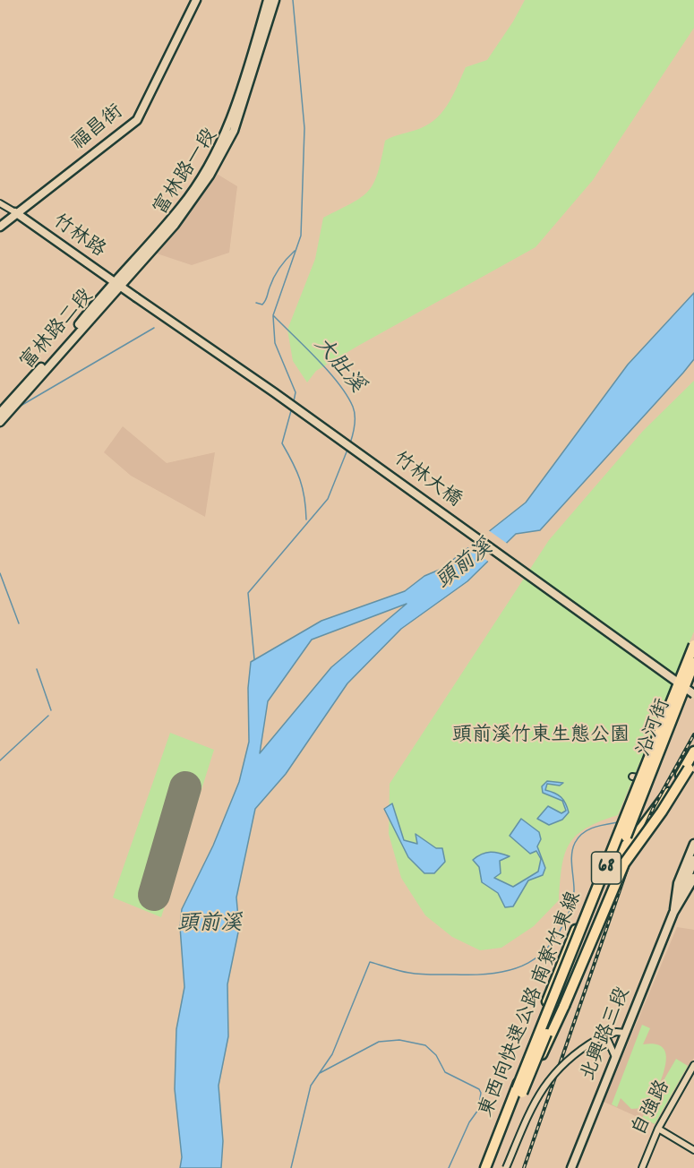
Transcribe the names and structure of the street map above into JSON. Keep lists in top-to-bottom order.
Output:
{
  "streets": {
    "highway": ["68", "東西向快速公路 南寮竹東線"],
    "main road": [
      "福昌街",
      "富林路一段",
      "竹林路",
      "富林路二段",
      "竹林大橋",
      "北興路三段"
    ],
    "street": ["沿河街", "自強路"]
  },
  "crossings": [
    ["福昌街", "竹林路"],
    ["富林路一段", "竹林路"],
    ["富林路一段", "富林路二段"],
    ["竹林路", "富林路二段"],
    ["竹林路", "竹林大橋"]
  ],
  "water": ["大肚溪", "頭前溪"],
  "parks": ["頭前溪竹東生態公園"]
}
